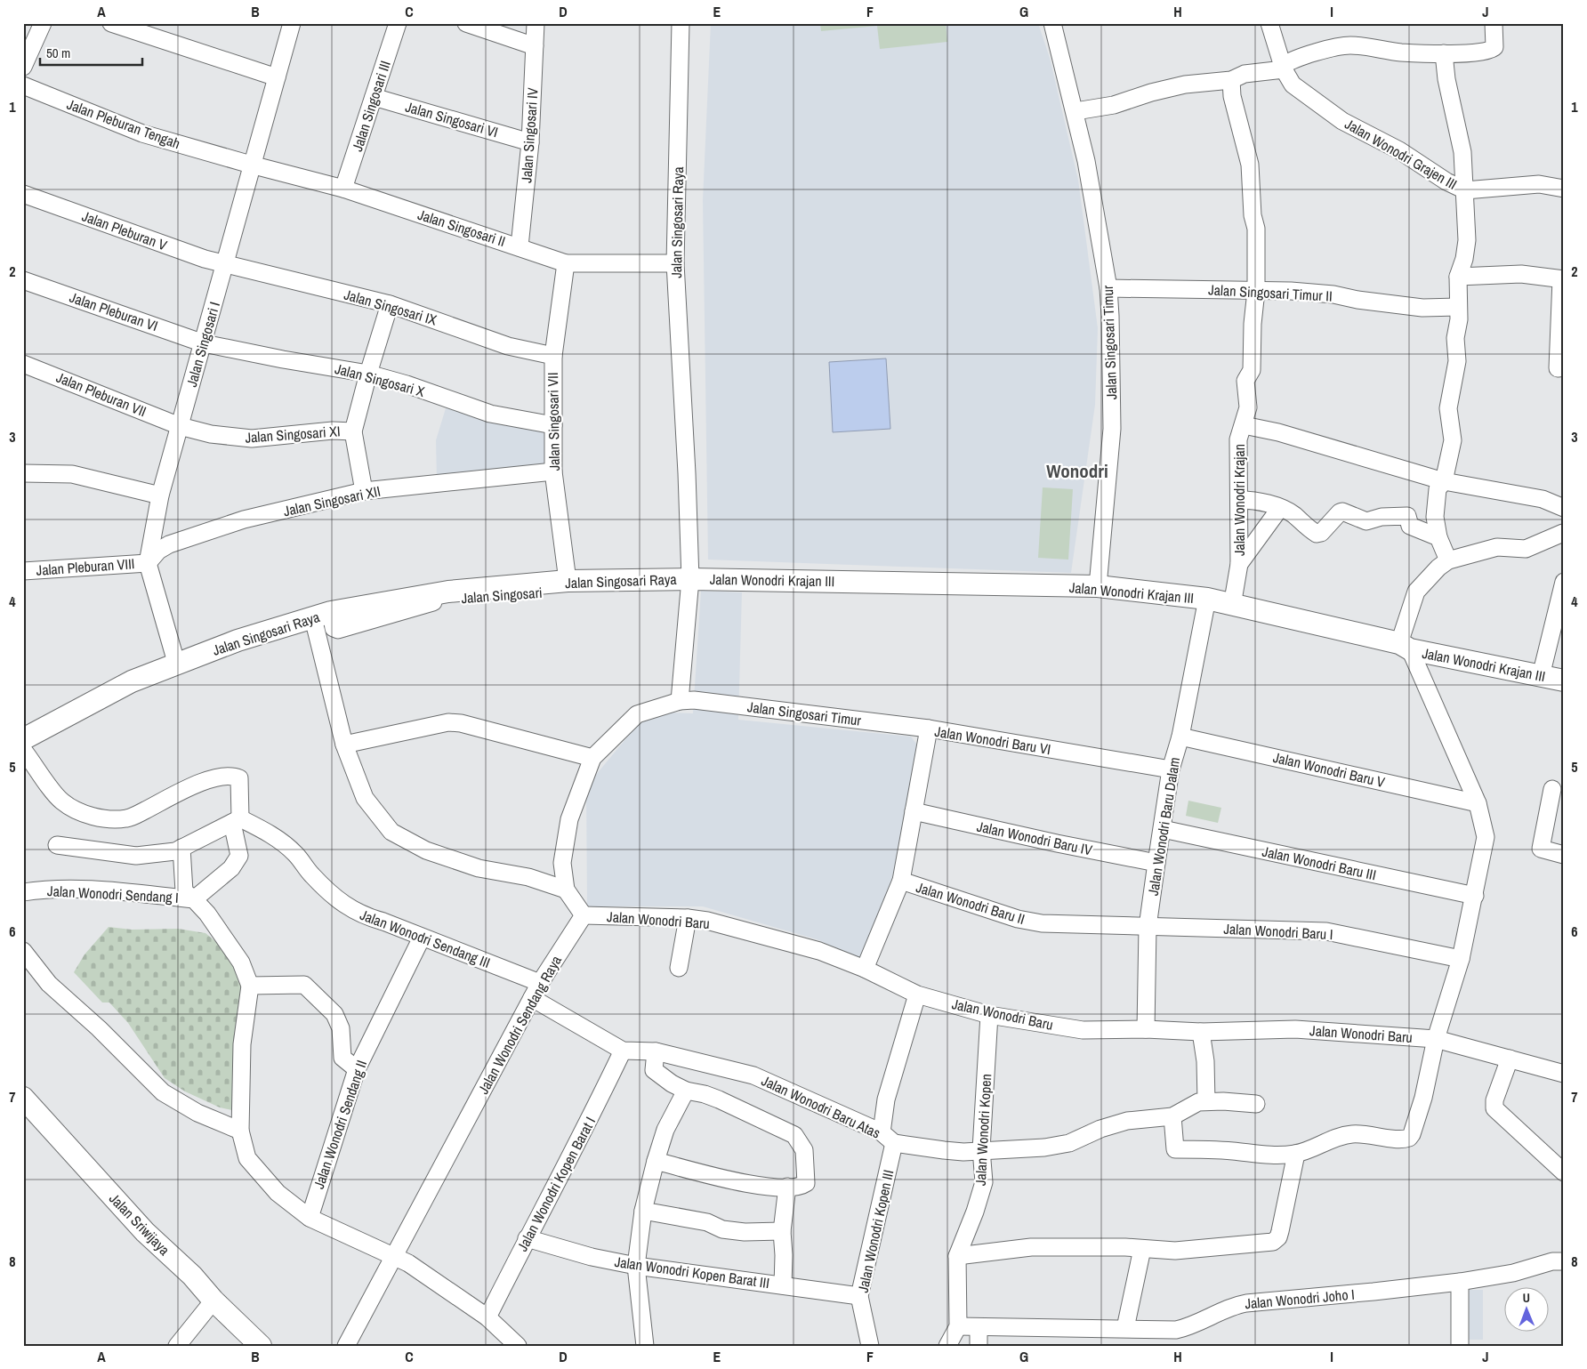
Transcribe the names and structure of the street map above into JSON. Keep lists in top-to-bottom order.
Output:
{
  "streets": {
    "main road": ["Jalan Singosari Raya", "Jalan Wonodri Krajan III", "Jalan Sriwijaya"],
    "street": [
      "Jalan Singosari III",
      "Jalan Singosari VI",
      "Jalan Pleburan Tengah",
      "Jalan Singosari IV",
      "Jalan Wonodri Grajen III",
      "Jalan Singosari II",
      "Jalan Pleburan V",
      "Jalan Singosari Timur II",
      "Jalan Singosari IX",
      "Jalan Pleburan VI",
      "Jalan Singosari Timur",
      "Jalan Singosari I",
      "Jalan Singosari X",
      "Jalan Pleburan VII",
      "Jalan Singosari VII",
      "Jalan Singosari XI",
      "Jalan Wonodri Krajan",
      "Jalan Singosari XII",
      "Jalan Pleburan VIII",
      "Jalan Singosari",
      "Jalan Wonodri Baru VI",
      "Jalan Wonodri Baru V",
      "Jalan Wonodri Baru Dalam",
      "Jalan Wonodri Baru IV",
      "Jalan Wonodri Baru III",
      "Jalan Wonodri Sendang I",
      "Jalan Wonodri Baru II",
      "Jalan Wonodri Baru",
      "Jalan Wonodri Baru I",
      "Jalan Wonodri Sendang III",
      "Jalan Wonodri Sendang Raya",
      "Jalan Wonodri Baru Atas",
      "Jalan Wonodri Sendang II",
      "Jalan Wonodri Kopen",
      "Jalan Wonodri Kopen Barat I",
      "Jalan Wonodri Kopen III",
      "Jalan Wonodri Kopen Barat III",
      "Jalan Wonodri Joho I"
    ]
  },
  "crossings": [
    ["Jalan Singosari III", "Jalan Singosari VI"],
    ["Jalan Singosari III", "Jalan Singosari II"],
    ["Jalan Singosari VI", "Jalan Singosari IV"],
    ["Jalan Pleburan Tengah", "Jalan Singosari II"],
    ["Jalan Pleburan Tengah", "Jalan Singosari I"],
    ["Jalan Singosari IV", "Jalan Singosari II"],
    ["Jalan Singosari Raya", "Jalan Singosari II"],
    ["Jalan Singosari Raya", "Jalan Singosari I"],
    ["Jalan Singosari Raya", "Jalan Singosari VII"],
    ["Jalan Singosari Raya", "Jalan Wonodri Krajan III"],
    ["Jalan Singosari Raya", "Jalan Singosari"],
    ["Jalan Singosari II", "Jalan Singosari I"],
    ["Jalan Singosari II", "Jalan Singosari VII"],
    ["Jalan Pleburan V", "Jalan Singosari IX"],
    ["Jalan Pleburan V", "Jalan Singosari I"],
    ["Jalan Singosari Timur II", "Jalan Singosari Timur"],
    ["Jalan Singosari Timur II", "Jalan Wonodri Krajan"],
    ["Jalan Singosari IX", "Jalan Singosari I"],
    ["Jalan Singosari IX", "Jalan Singosari VII"],
    ["Jalan Pleburan VI", "Jalan Singosari I"],
    ["Jalan Pleburan VI", "Jalan Singosari X"],
    ["Jalan Singosari Timur", "Jalan Wonodri Krajan III"],
    ["Jalan Singosari Timur", "Jalan Wonodri Baru VI"],
    ["Jalan Singosari I", "Jalan Singosari X"],
    ["Jalan Singosari I", "Jalan Pleburan VII"],
    ["Jalan Singosari I", "Jalan Singosari XI"],
    ["Jalan Singosari I", "Jalan Singosari XII"],
    ["Jalan Singosari I", "Jalan Pleburan VIII"],
    ["Jalan Singosari X", "Jalan Singosari VII"],
    ["Jalan Pleburan VII", "Jalan Singosari XI"],
    ["Jalan Singosari VII", "Jalan Singosari XII"],
    ["Jalan Wonodri Krajan", "Jalan Wonodri Krajan III"],
    ["Jalan Singosari XII", "Jalan Pleburan VIII"],
    ["Jalan Wonodri Krajan III", "Jalan Singosari"],
    ["Jalan Wonodri Krajan III", "Jalan Wonodri Baru Dalam"],
    ["Jalan Wonodri Baru VI", "Jalan Wonodri Baru Dalam"],
    ["Jalan Wonodri Baru VI", "Jalan Wonodri Baru IV"],
    ["Jalan Wonodri Baru VI", "Jalan Wonodri Baru II"],
    ["Jalan Wonodri Baru VI", "Jalan Wonodri Baru"],
    ["Jalan Wonodri Baru V", "Jalan Wonodri Baru Dalam"],
    ["Jalan Wonodri Baru Dalam", "Jalan Wonodri Baru IV"],
    ["Jalan Wonodri Baru Dalam", "Jalan Wonodri Baru III"],
    ["Jalan Wonodri Baru Dalam", "Jalan Wonodri Baru II"],
    ["Jalan Wonodri Baru Dalam", "Jalan Wonodri Baru"],
    ["Jalan Wonodri Baru Dalam", "Jalan Wonodri Baru I"],
    ["Jalan Wonodri Sendang I", "Jalan Wonodri Sendang Raya"],
    ["Jalan Wonodri Sendang I", "Jalan Wonodri Sendang II"],
    ["Jalan Wonodri Sendang I", "Jalan Wonodri Kopen Barat I"],
    ["Jalan Wonodri Baru II", "Jalan Wonodri Baru I"],
    ["Jalan Wonodri Baru", "Jalan Wonodri Sendang Raya"],
    ["Jalan Wonodri Baru", "Jalan Wonodri Kopen"],
    ["Jalan Wonodri Sendang III", "Jalan Wonodri Sendang Raya"],
    ["Jalan Wonodri Sendang III", "Jalan Wonodri Sendang II"],
    ["Jalan Wonodri Sendang Raya", "Jalan Wonodri Baru Atas"],
    ["Jalan Wonodri Baru Atas", "Jalan Wonodri Kopen"],
    ["Jalan Wonodri Baru Atas", "Jalan Wonodri Kopen Barat I"],
    ["Jalan Wonodri Baru Atas", "Jalan Wonodri Kopen III"],
    ["Jalan Wonodri Kopen", "Jalan Wonodri Joho I"],
    ["Jalan Wonodri Kopen Barat I", "Jalan Wonodri Kopen Barat III"],
    ["Jalan Wonodri Kopen III", "Jalan Wonodri Kopen Barat III"]
  ],
  "districts": ["Wonodri"],
  "scale_bar": "50 m",
  "north": "top",
  "grid": {
    "columns": [
      "A",
      "B",
      "C",
      "D",
      "E",
      "F",
      "G",
      "H",
      "I",
      "J"
    ],
    "rows": [
      "1",
      "2",
      "3",
      "4",
      "5",
      "6",
      "7",
      "8"
    ]
  }
}
